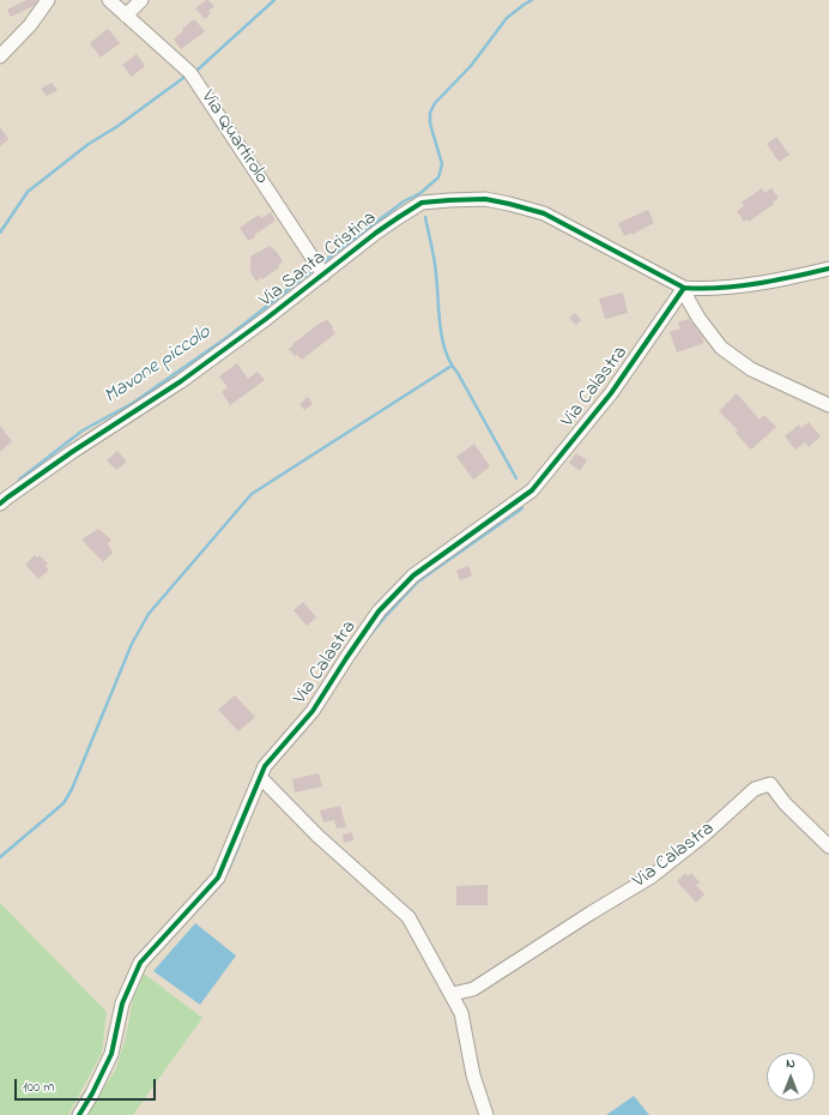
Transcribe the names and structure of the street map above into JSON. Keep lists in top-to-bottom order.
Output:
{
  "streets": {
    "street": ["Via Quartirolo", "Via Santa Cristina", "Via Calastra"]
  },
  "crossings": [
    ["Via Quartirolo", "Via Santa Cristina"],
    ["Via Santa Cristina", "Via Calastra"]
  ],
  "water": ["Mavone piccolo"],
  "scale_bar": "100 m",
  "north": "top"
}
